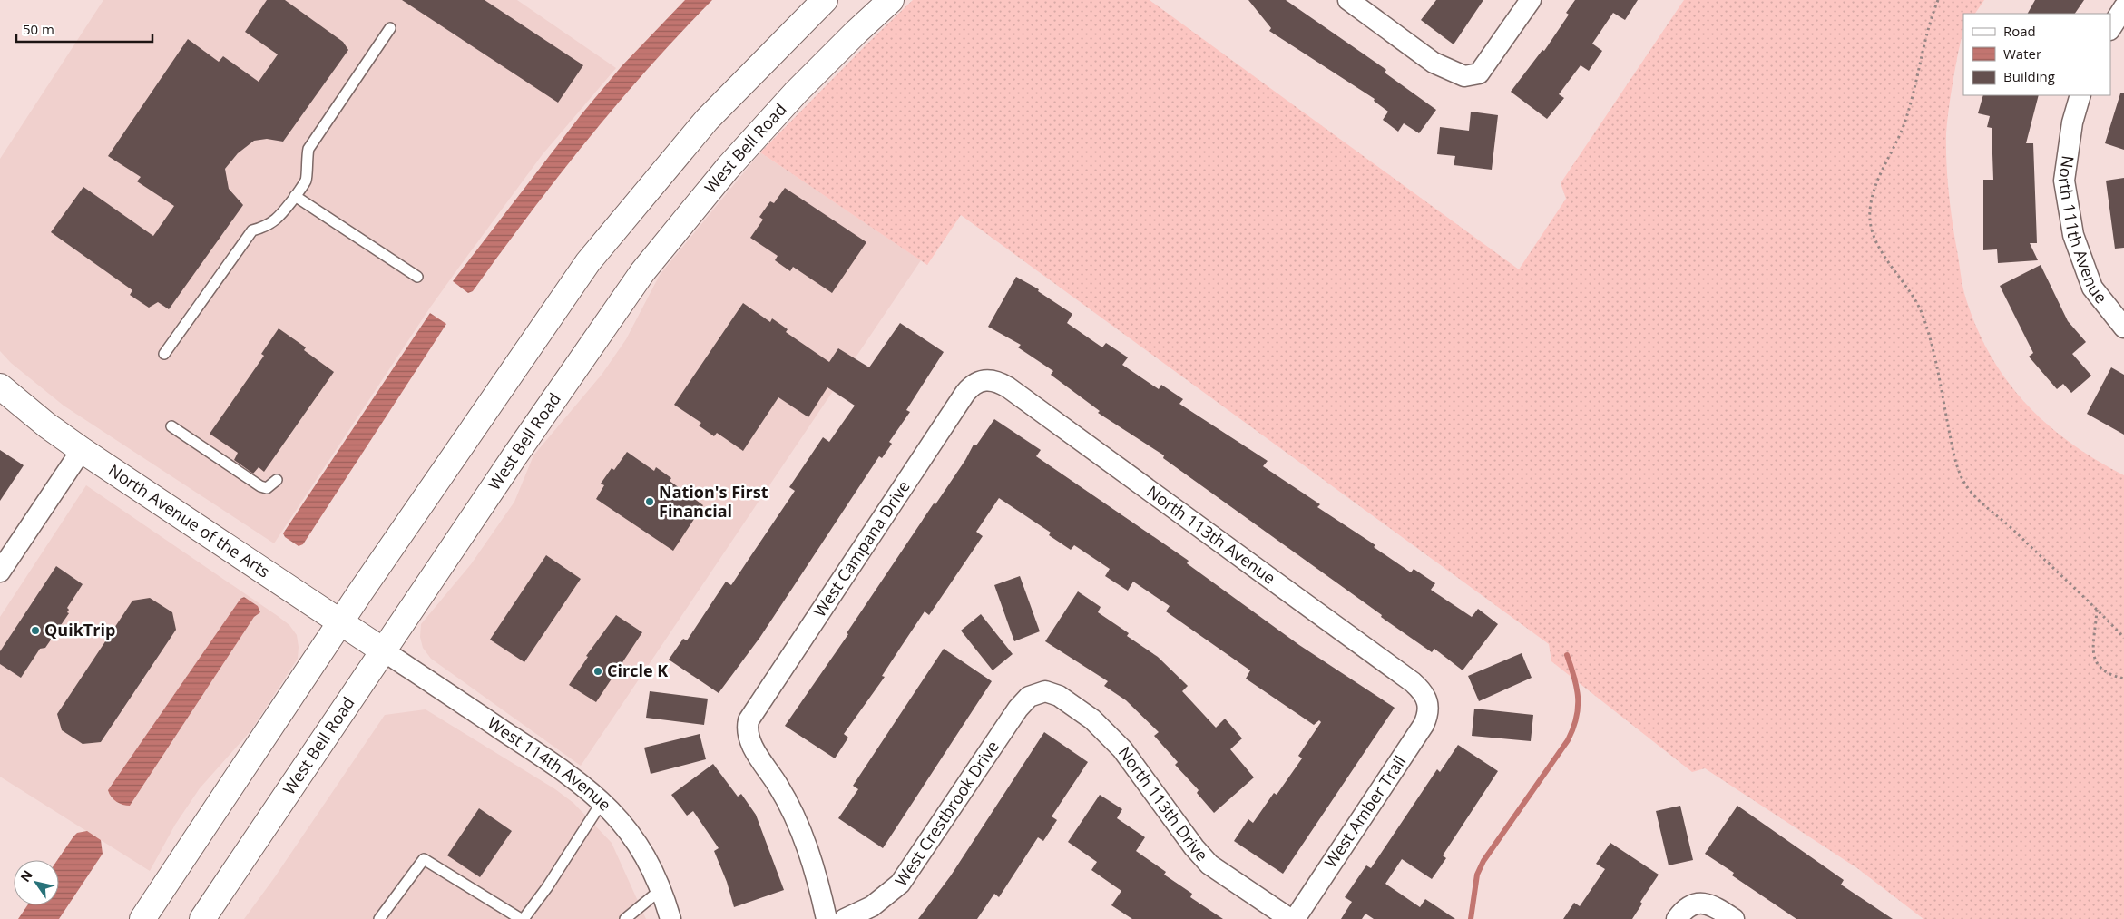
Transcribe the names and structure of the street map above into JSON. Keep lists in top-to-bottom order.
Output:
{
  "streets": {
    "main road": ["West Bell Road", "North Avenue of the Arts"],
    "street": [
      "North 111th Avenue",
      "North 113th Avenue",
      "West Campana Drive",
      "West 114th Avenue",
      "North 113th Drive",
      "West Amber Trail",
      "West Crestbrook Drive"
    ]
  },
  "crossings": [
    ["West Bell Road", "North Avenue of the Arts"],
    ["West Bell Road", "West 114th Avenue"],
    ["North Avenue of the Arts", "West 114th Avenue"],
    ["North 113th Avenue", "West Campana Drive"],
    ["North 113th Avenue", "West Amber Trail"],
    ["North 113th Drive", "West Crestbrook Drive"]
  ],
  "places": ["Nation's First Financial", "QuikTrip", "Circle K"],
  "legend": ["Road", "Water", "Building"],
  "scale_bar": "50 m",
  "north": "top left"
}
